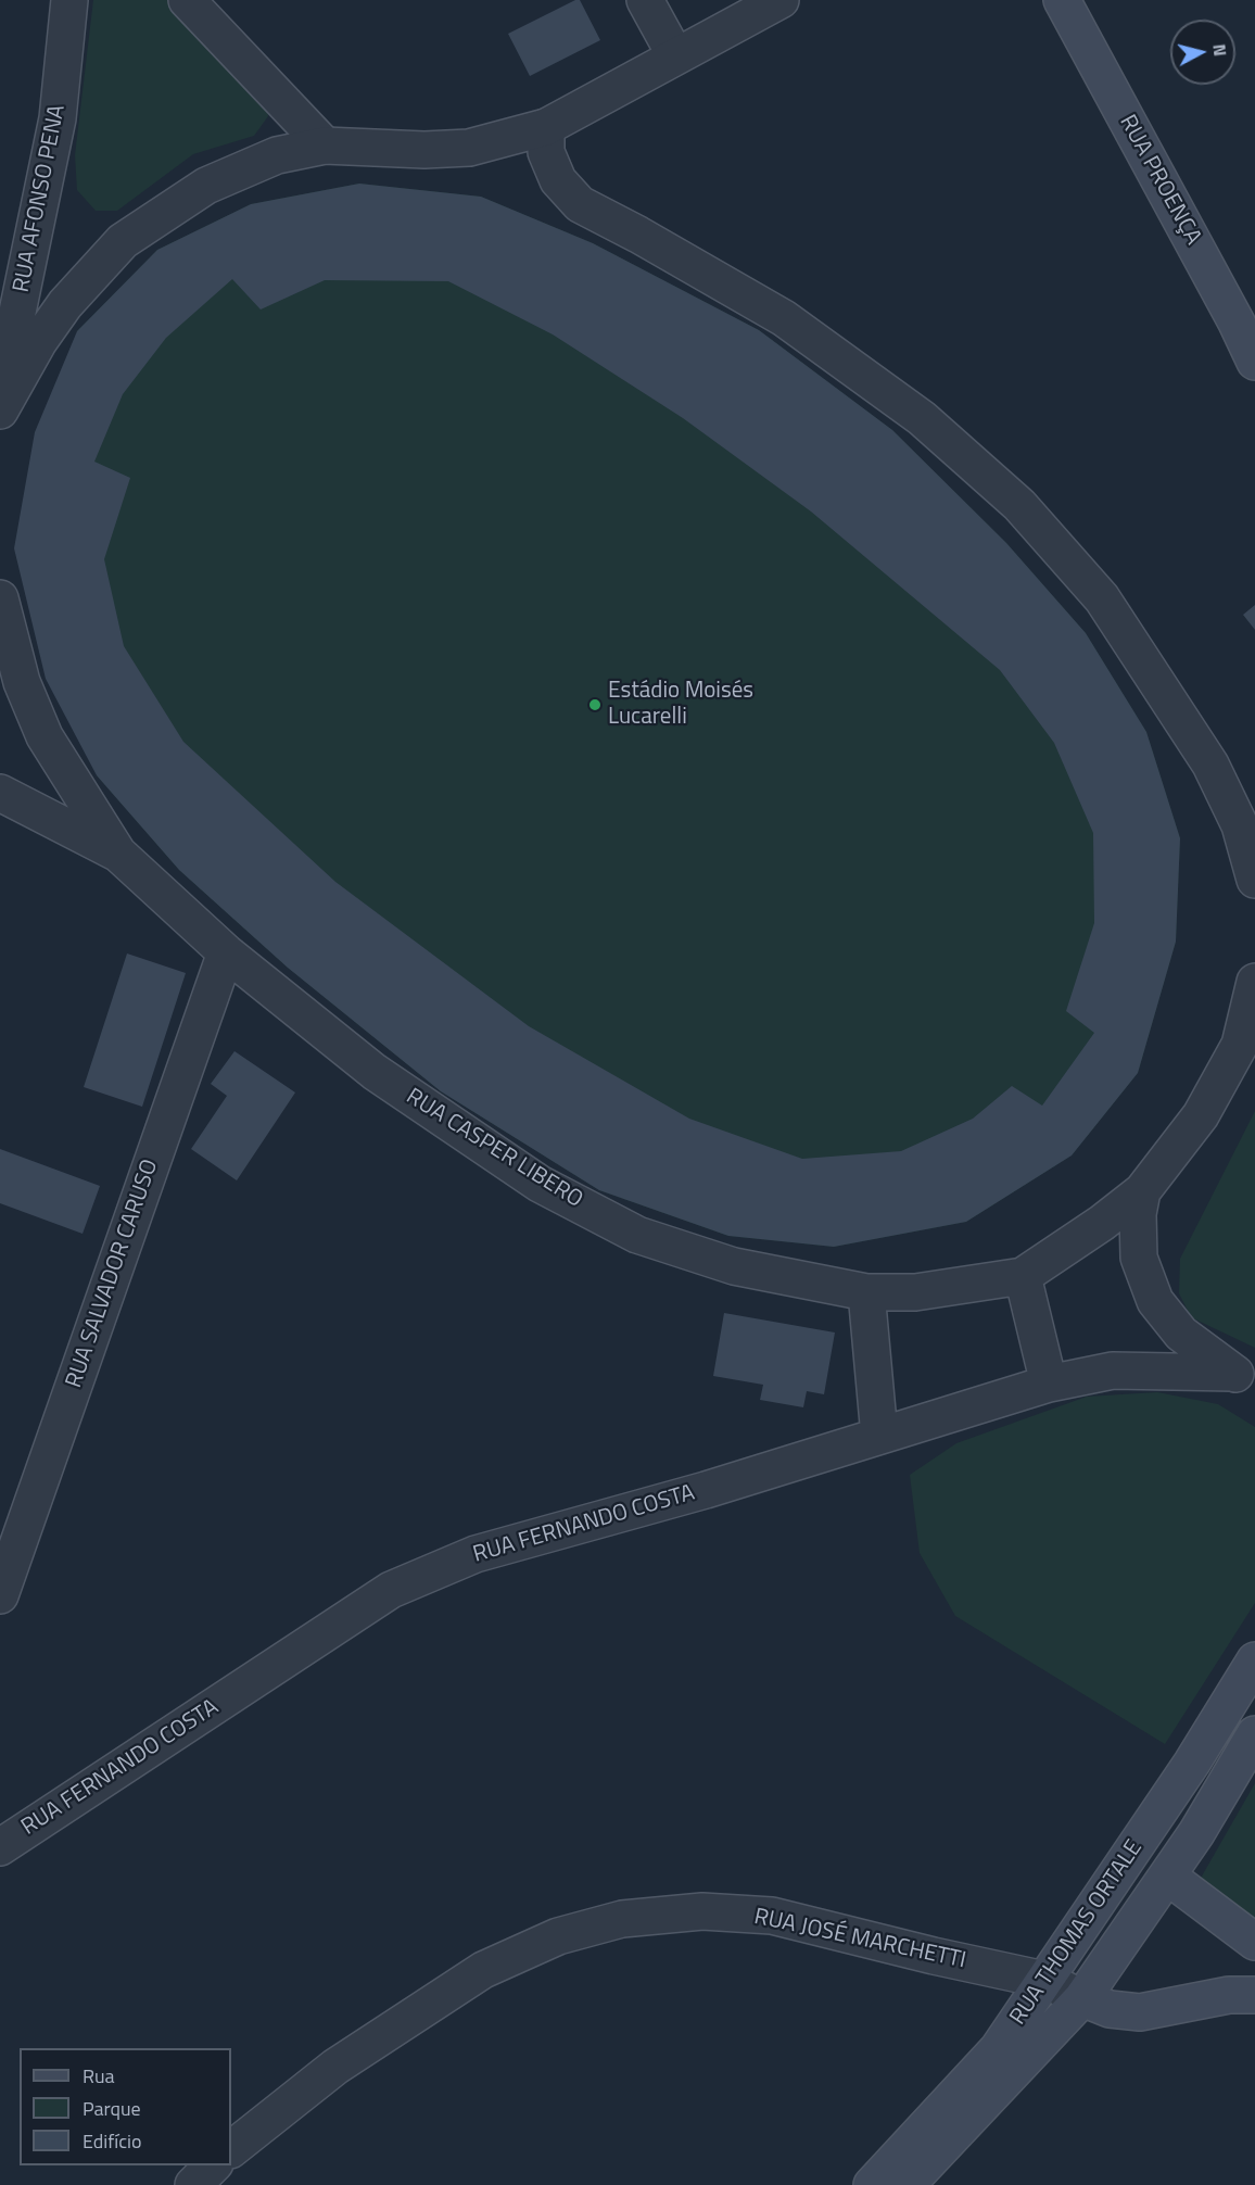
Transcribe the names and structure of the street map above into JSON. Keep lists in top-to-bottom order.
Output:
{
  "streets": {
    "main road": ["RUA PROENÇA", "RUA THOMAS ORTALE"],
    "street": [
      "RUA AFONSO PENA",
      "RUA CASPER LIBERO",
      "RUA SALVADOR CARUSO",
      "RUA FERNANDO COSTA",
      "RUA JOSÉ MARCHETTI"
    ]
  },
  "crossings": [
    ["RUA CASPER LIBERO", "RUA SALVADOR CARUSO"],
    ["RUA CASPER LIBERO", "RUA FERNANDO COSTA"],
    ["RUA THOMAS ORTALE", "RUA JOSÉ MARCHETTI"]
  ],
  "places": ["Estádio Moisés Lucarelli"],
  "legend": ["Rua", "Parque", "Edifício"],
  "north": "right"
}
